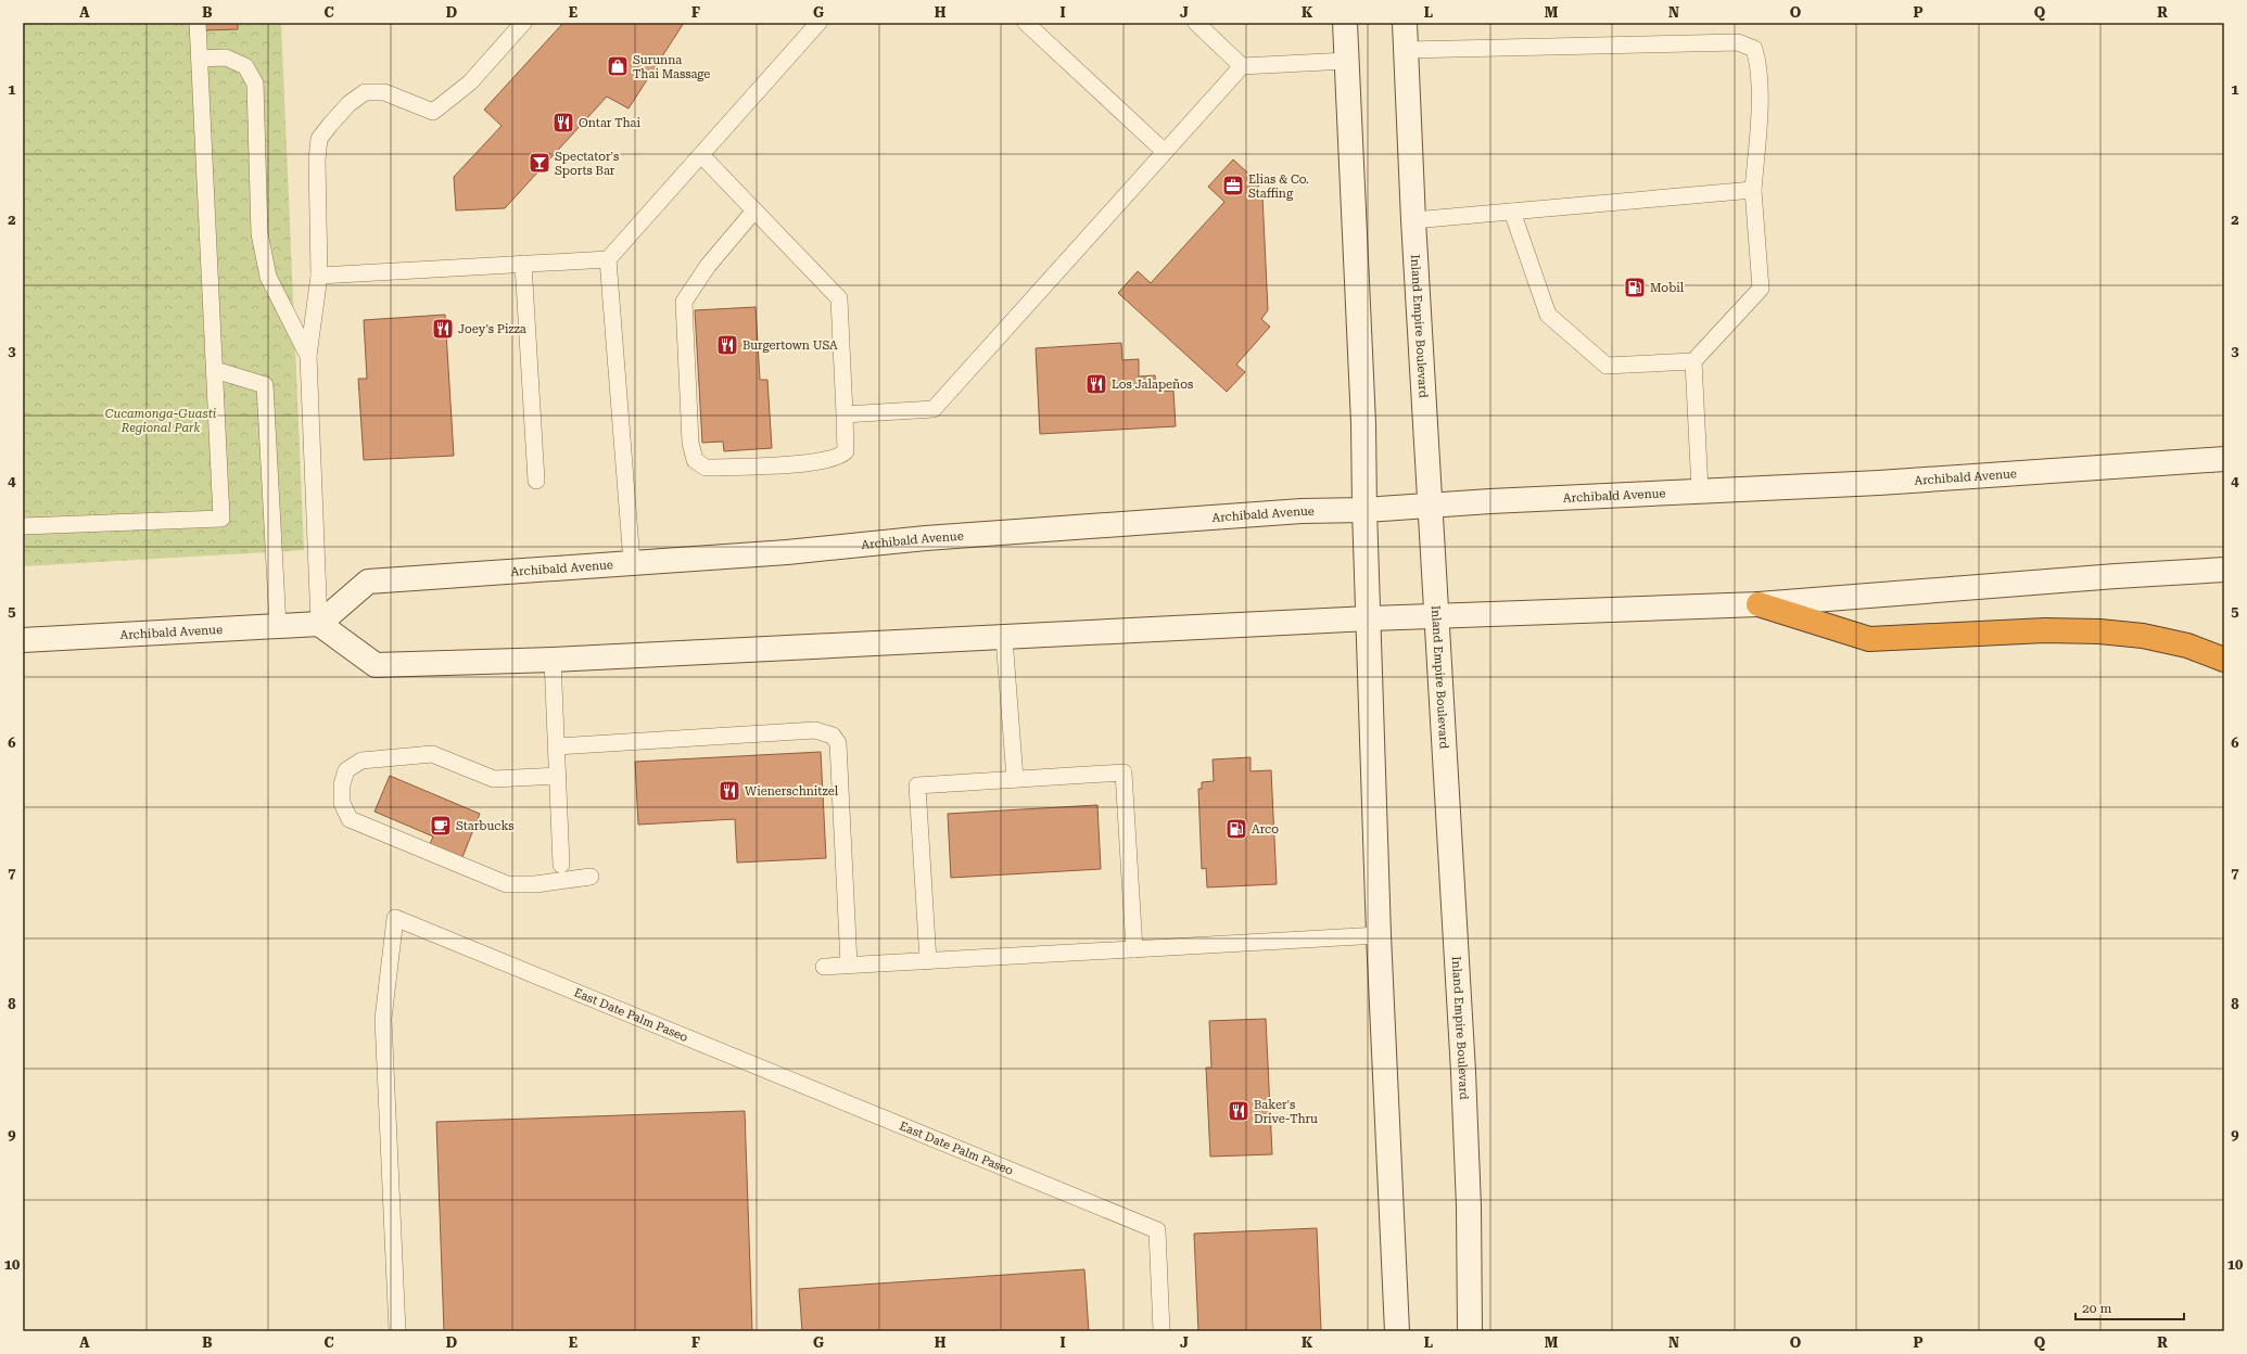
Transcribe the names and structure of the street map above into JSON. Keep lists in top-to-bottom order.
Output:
{
  "streets": {
    "main road": ["Inland Empire Boulevard", "Archibald Avenue"],
    "lane": ["East Date Palm Paseo"]
  },
  "crossings": [
    ["Inland Empire Boulevard", "Archibald Avenue"]
  ],
  "parks": ["Cucamonga-Guasti Regional Park"],
  "places": {
    "shop": ["Surunna Thai Massage"],
    "restaurant": [
      "Ontar Thai",
      "Joey's Pizza",
      "Burgertown USA",
      "Los Jalapeños",
      "Wienerschnitzel",
      "Baker's Drive-Thru"
    ],
    "bar": ["Spectator's Sports Bar"],
    "office": ["Elias & Co. Staffing"],
    "fuel station": ["Mobil", "Arco"],
    "cafe": ["Starbucks"]
  },
  "scale_bar": "20 m",
  "grid": {
    "columns": [
      "A",
      "B",
      "C",
      "D",
      "E",
      "F",
      "G",
      "H",
      "I",
      "J",
      "K",
      "L",
      "M",
      "N",
      "O",
      "P",
      "Q",
      "R"
    ],
    "rows": [
      "1",
      "2",
      "3",
      "4",
      "5",
      "6",
      "7",
      "8",
      "9",
      "10"
    ]
  }
}
